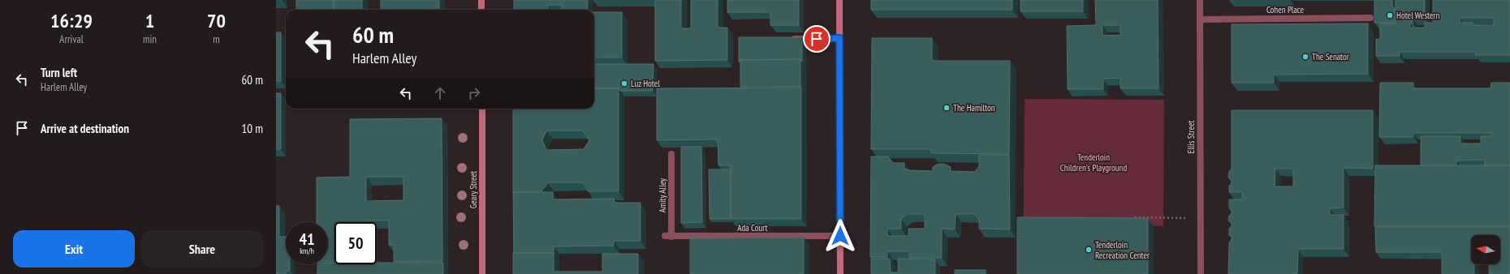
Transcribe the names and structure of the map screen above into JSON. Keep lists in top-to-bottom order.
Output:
{
  "streets": {
    "main road": ["Geary Street"],
    "street": [
      "Cohen Place",
      "Ellis Street",
      "Amity Alley",
      "Ada Court"
    ]
  },
  "crossings": [
    ["Cohen Place", "Ellis Street"],
    ["Amity Alley", "Ada Court"]
  ],
  "parks": ["Tenderloin Children's Playground"],
  "places": [
    "Hotel Western",
    "The Senator",
    "Luz Hotel",
    "The Hamilton",
    "Tenderloin Recreation Center"
  ],
  "north": "left",
  "page": {
    "eta": [
      "16:29",
      "Arrival",
      "1",
      "min",
      "70",
      "m"
    ],
    "turn": ["60 m", "Harlem Alley"],
    "list": [
      {
        "name": "Turn left",
        "note": "Harlem Alley",
        "value": "60 m"
      },
      {
        "name": "Arrive at destination",
        "value": "10 m"
      }
    ],
    "speed": "41 km/h",
    "limit": "50",
    "buttons": ["Exit", "Share"]
  }
}
